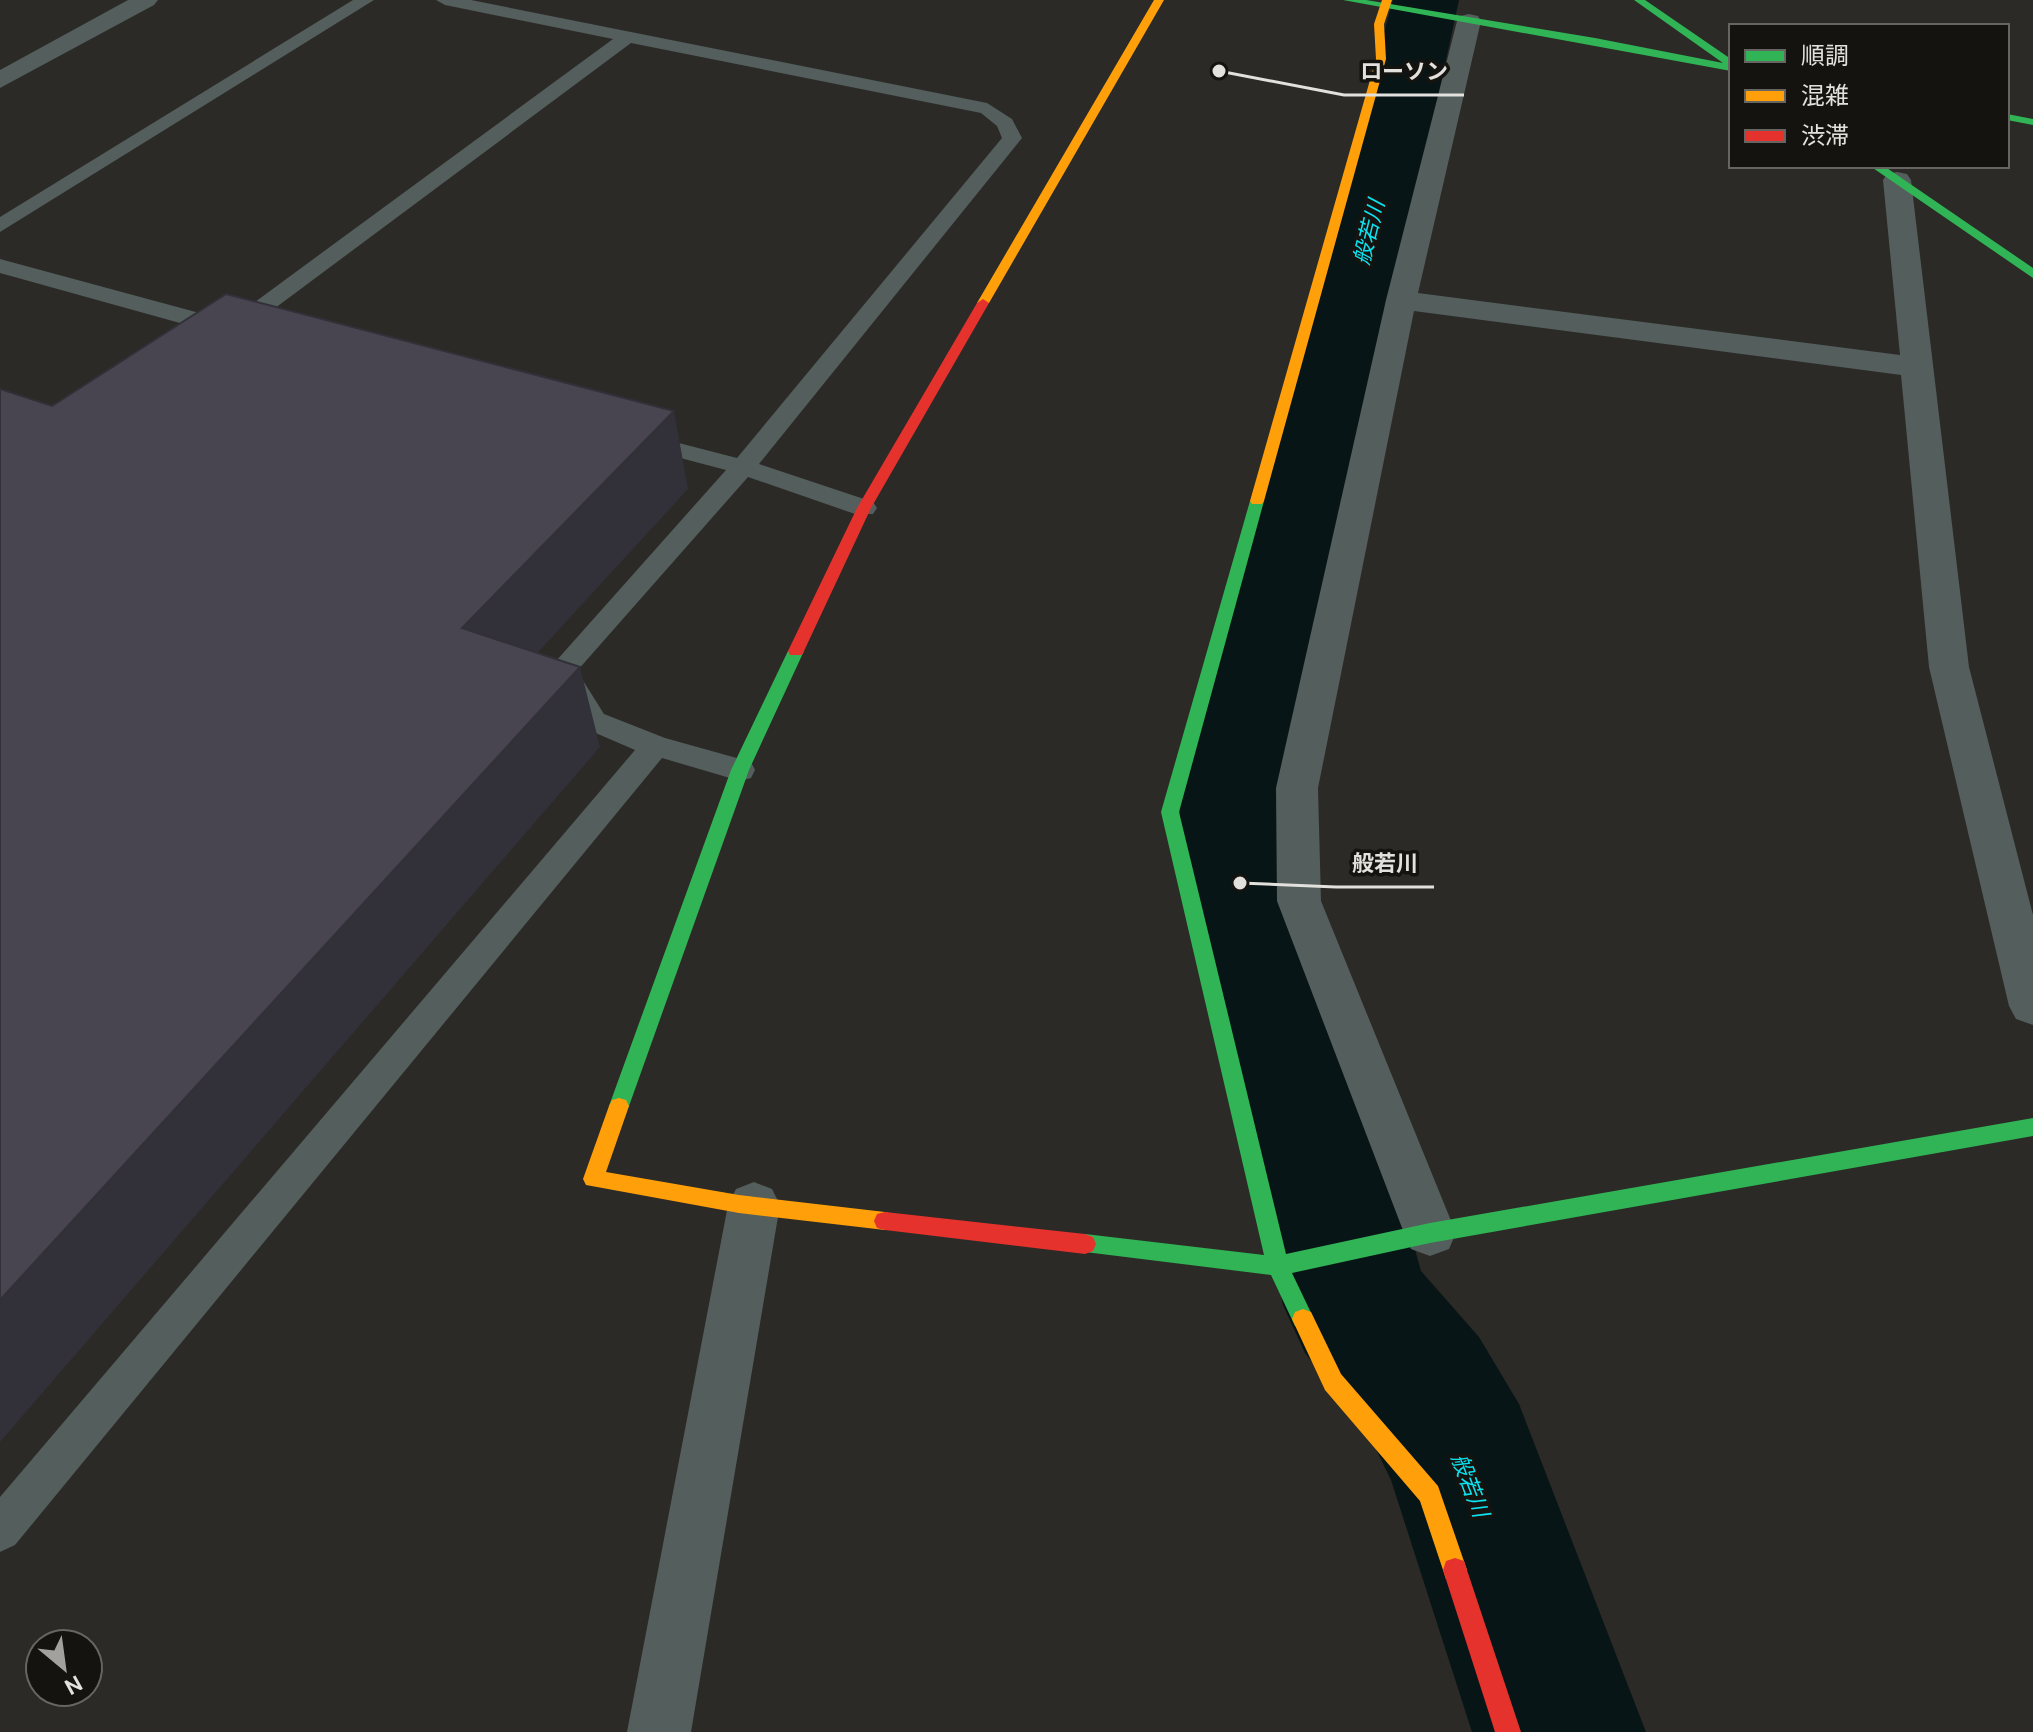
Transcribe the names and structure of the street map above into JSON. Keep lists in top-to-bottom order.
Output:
{
  "water": ["般若川"],
  "places": ["ローソン", "般若川"],
  "legend": ["順調", "混雑", "渋滞"],
  "north": "bottom right"
}
